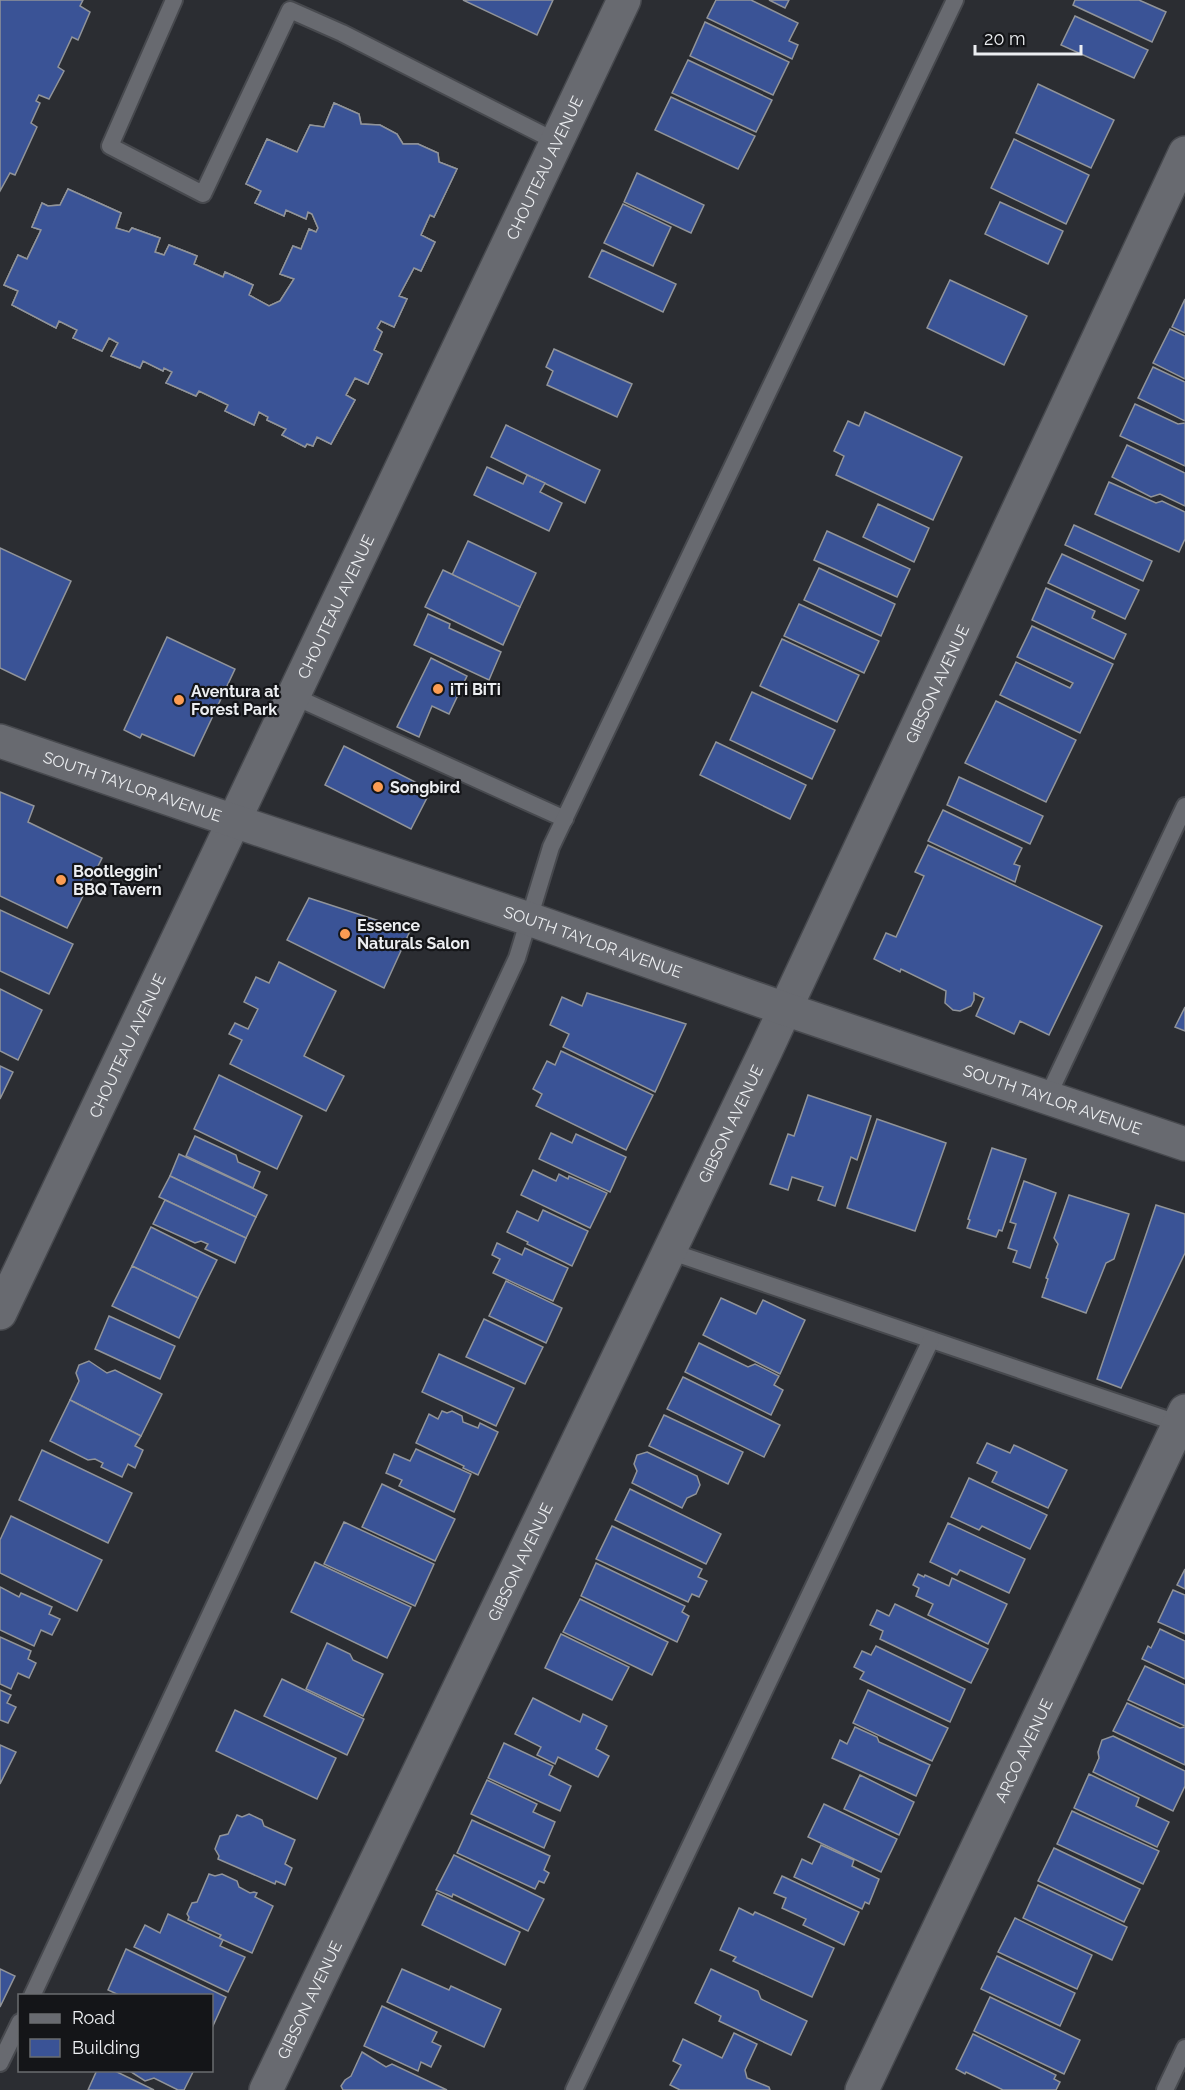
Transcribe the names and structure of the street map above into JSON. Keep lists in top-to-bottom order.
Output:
{
  "streets": {
    "street": [
      "CHOUTEAU AVENUE",
      "GIBSON AVENUE",
      "SOUTH TAYLOR AVENUE",
      "ARCO AVENUE"
    ]
  },
  "crossings": [
    ["CHOUTEAU AVENUE", "SOUTH TAYLOR AVENUE"],
    ["GIBSON AVENUE", "SOUTH TAYLOR AVENUE"]
  ],
  "places": [
    "iTi BiTi",
    "Aventura at Forest Park",
    "Songbird",
    "Bootleggin' BBQ Tavern",
    "Essence Naturals Salon"
  ],
  "legend": ["Road", "Building"],
  "scale_bar": "20 m"
}
